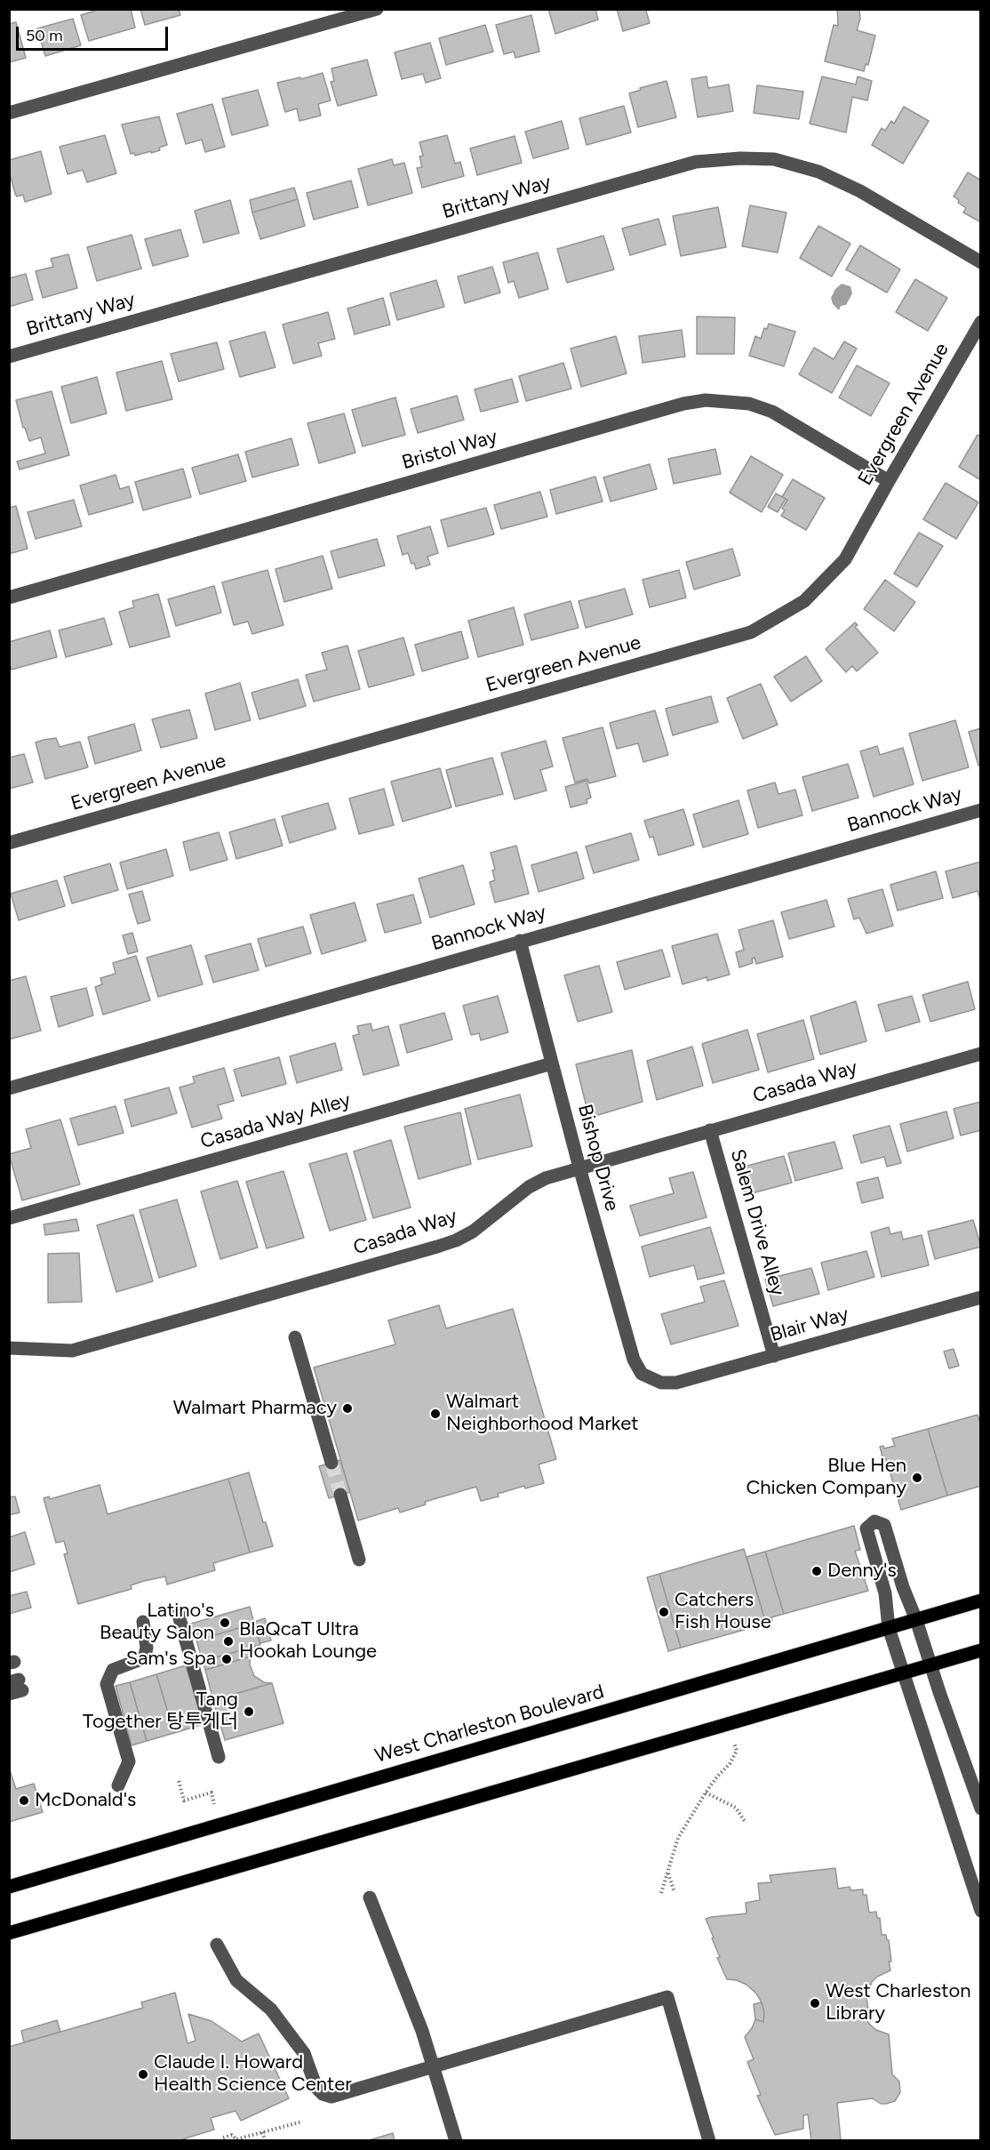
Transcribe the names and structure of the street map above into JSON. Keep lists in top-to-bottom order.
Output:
{
  "streets": {
    "main road": ["West Charleston Boulevard"],
    "street": [
      "Brittany Way",
      "Evergreen Avenue",
      "Bristol Way",
      "Bannock Way",
      "Casada Way",
      "Casada Way Alley",
      "Bishop Drive",
      "Salem Drive Alley",
      "Blair Way"
    ]
  },
  "crossings": [
    ["Evergreen Avenue", "Bristol Way"],
    ["Bannock Way", "Bishop Drive"],
    ["Casada Way", "Bishop Drive"],
    ["Casada Way", "Salem Drive Alley"],
    ["Casada Way Alley", "Bishop Drive"],
    ["Bishop Drive", "Blair Way"],
    ["Salem Drive Alley", "Blair Way"]
  ],
  "places": [
    "Walmart Pharmacy",
    "Walmart Neighborhood Market",
    "Blue Hen Chicken Company",
    "Denny's",
    "Catchers Fish House",
    "Latino's Beauty Salon",
    "BlaQcaT Ultra Hookah Lounge",
    "Sam's Spa",
    "Tang Together 탕투게더",
    "McDonald's",
    "West Charleston Library",
    "Claude I. Howard Health Science Center"
  ],
  "scale_bar": "50 m"
}
